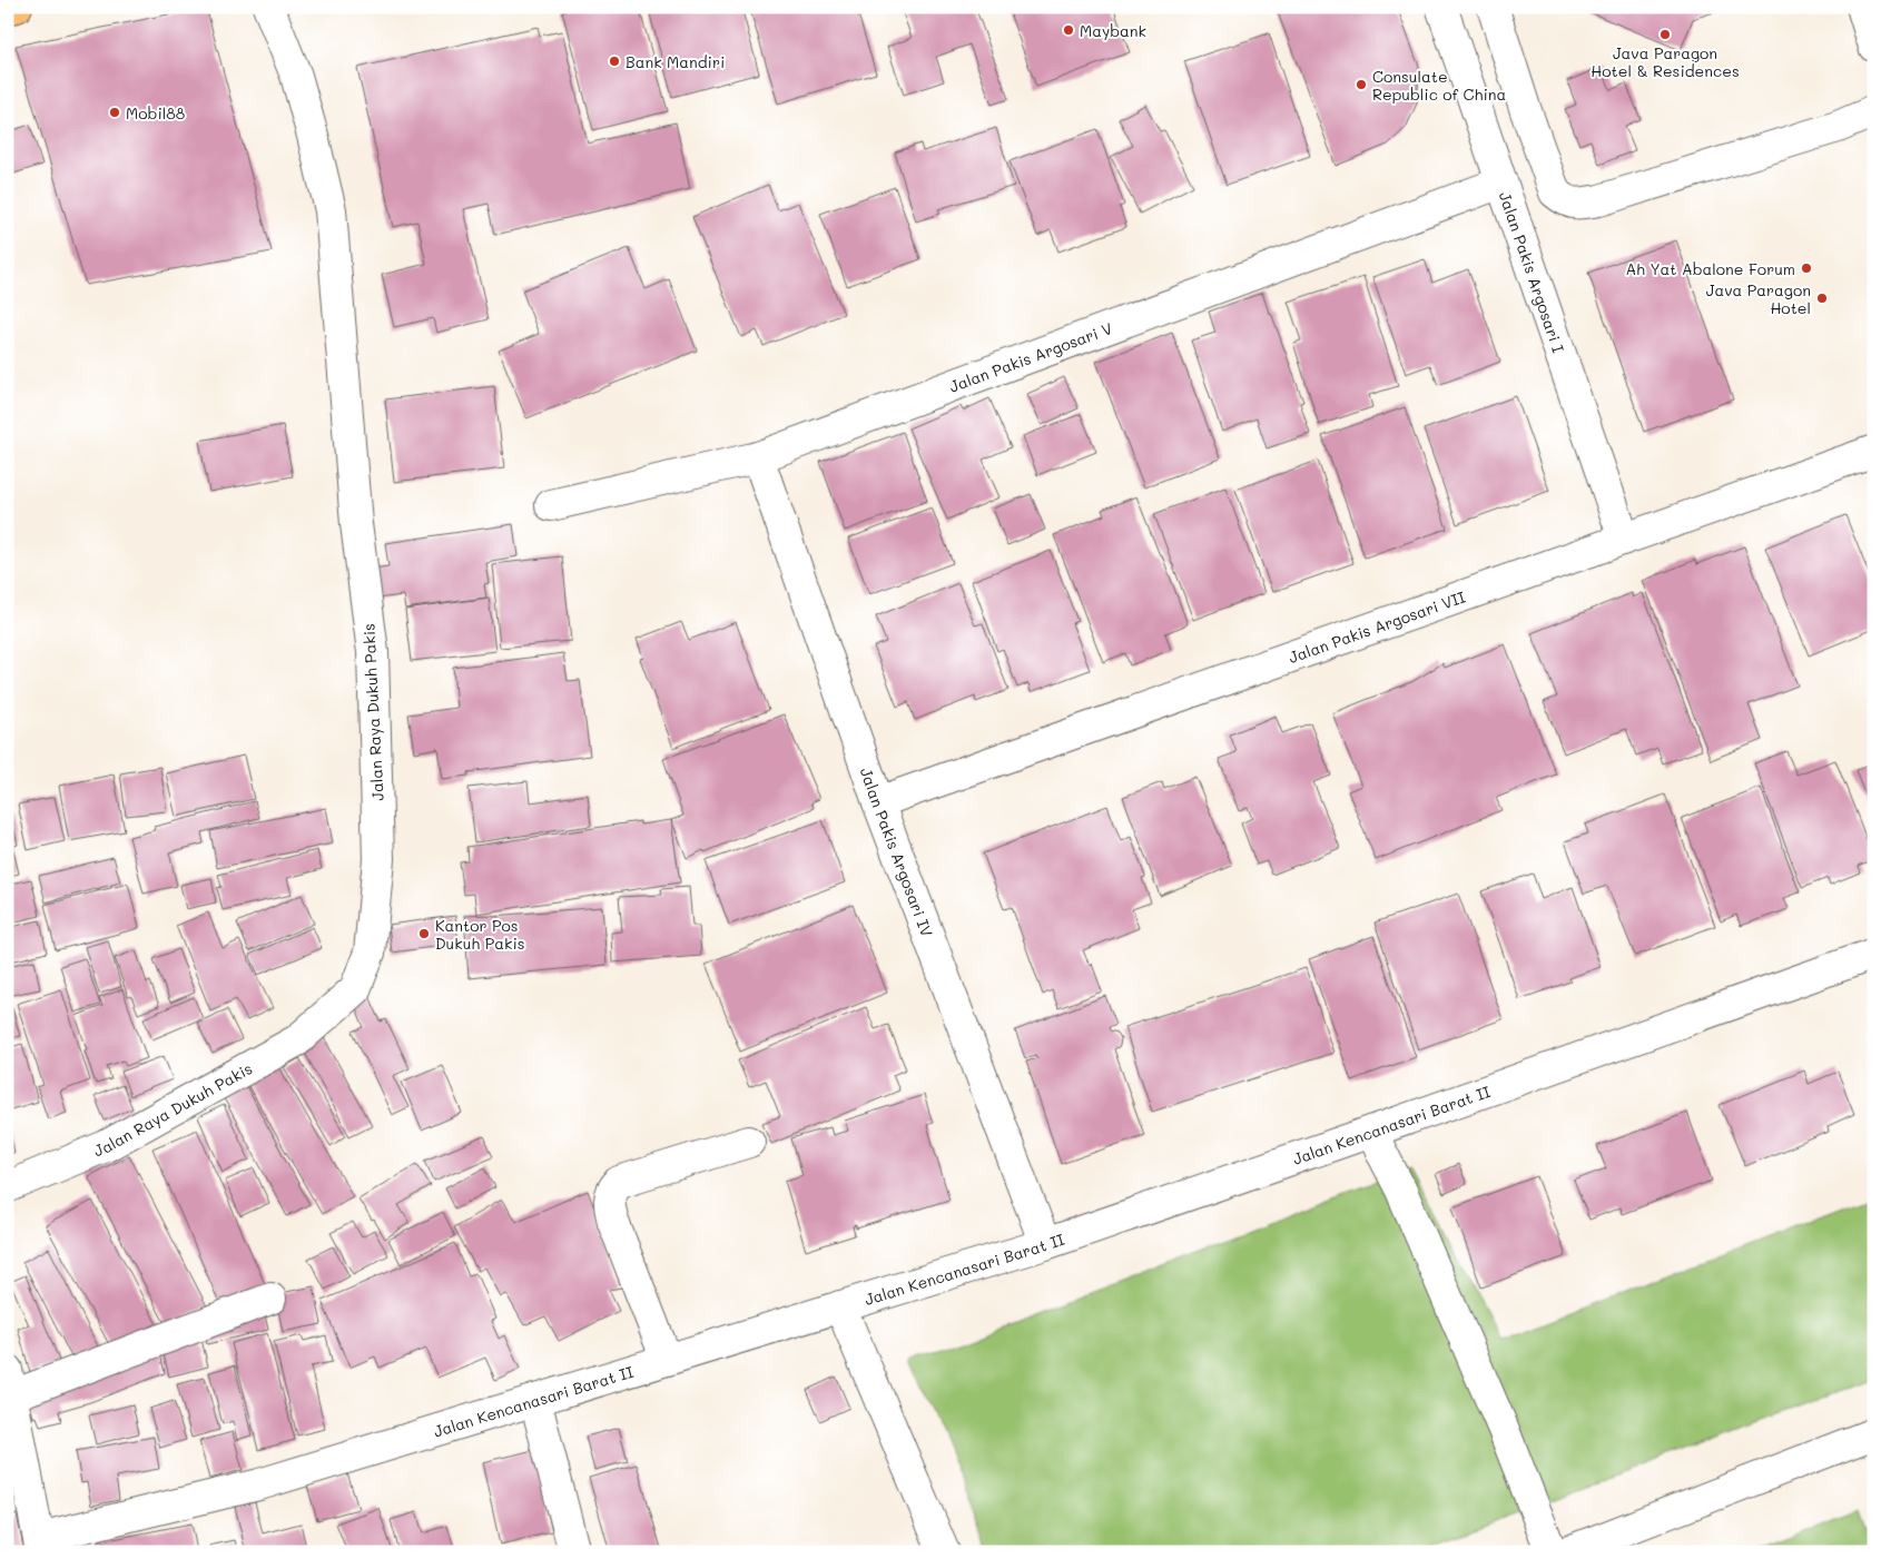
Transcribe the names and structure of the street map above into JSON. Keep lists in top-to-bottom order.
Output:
{
  "streets": {
    "street": [
      "Jalan Pakis Argosari I",
      "Jalan Pakis Argosari V",
      "Jalan Pakis Argosari VII",
      "Jalan Raya Dukuh Pakis",
      "Jalan Pakis Argosari IV",
      "Jalan Kencanasari Barat II"
    ]
  },
  "crossings": [
    ["Jalan Pakis Argosari I", "Jalan Pakis Argosari V"],
    ["Jalan Pakis Argosari I", "Jalan Pakis Argosari VII"],
    ["Jalan Pakis Argosari V", "Jalan Pakis Argosari IV"],
    ["Jalan Pakis Argosari VII", "Jalan Pakis Argosari IV"],
    ["Jalan Pakis Argosari IV", "Jalan Kencanasari Barat II"]
  ],
  "places": [
    "Maybank",
    "Java Paragon Hotel & Residences",
    "Bank Mandiri",
    "Consulate Republic of China",
    "Mobil88",
    "Ah Yat Abalone Forum",
    "Java Paragon Hotel",
    "Kantor Pos Dukuh Pakis"
  ]
}
